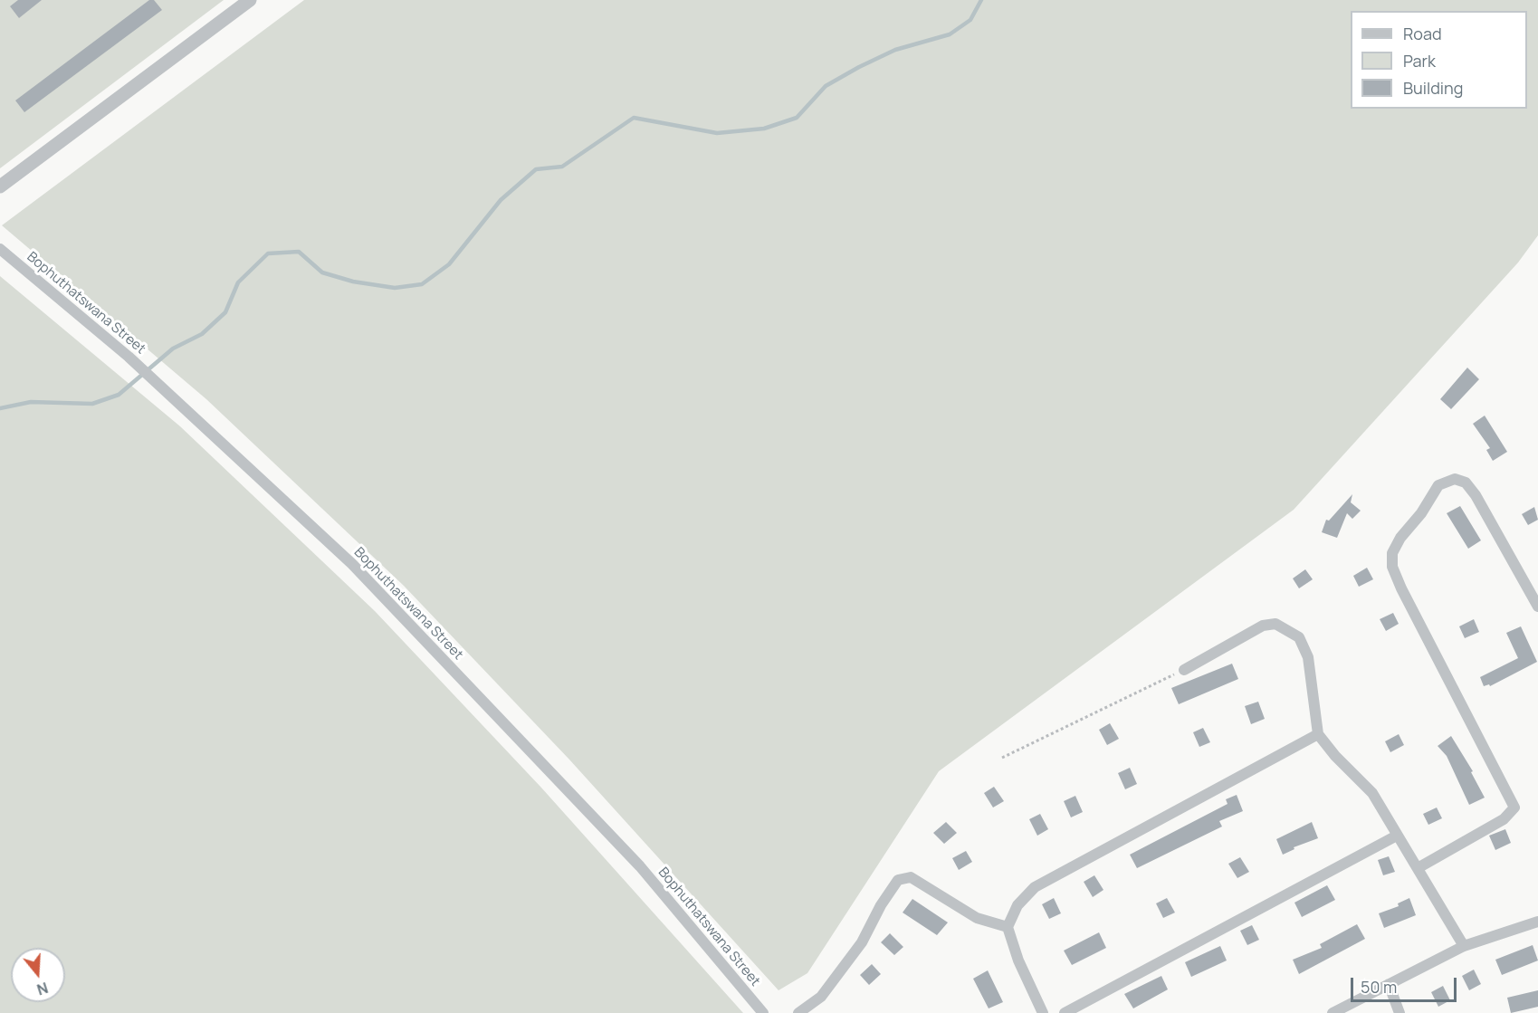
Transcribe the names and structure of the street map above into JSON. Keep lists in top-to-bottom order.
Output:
{
  "streets": {
    "street": ["Bophuthatswana Street"]
  },
  "legend": ["Road", "Park", "Building"],
  "scale_bar": "50 m",
  "north": "bottom"
}
